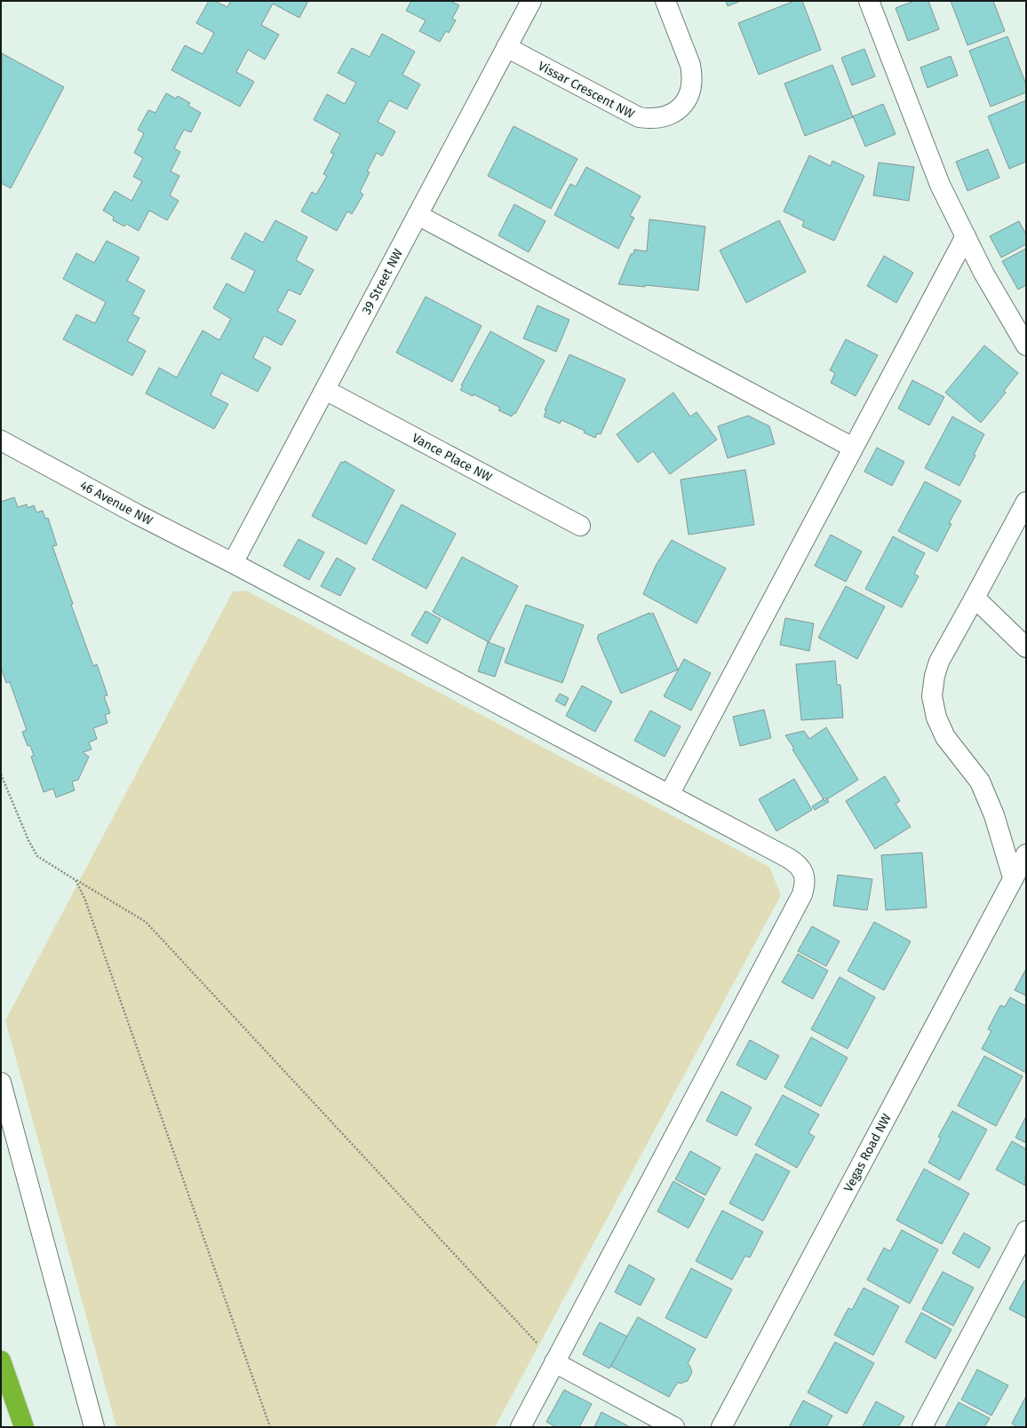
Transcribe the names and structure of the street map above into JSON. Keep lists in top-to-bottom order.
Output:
{
  "streets": {
    "street": [
      "Vissar Crescent NW",
      "39 Street NW",
      "Vance Place NW",
      "46 Avenue NW",
      "Vegas Road NW"
    ]
  },
  "crossings": [
    ["Vissar Crescent NW", "39 Street NW"],
    ["39 Street NW", "Vance Place NW"],
    ["39 Street NW", "46 Avenue NW"]
  ]
}
